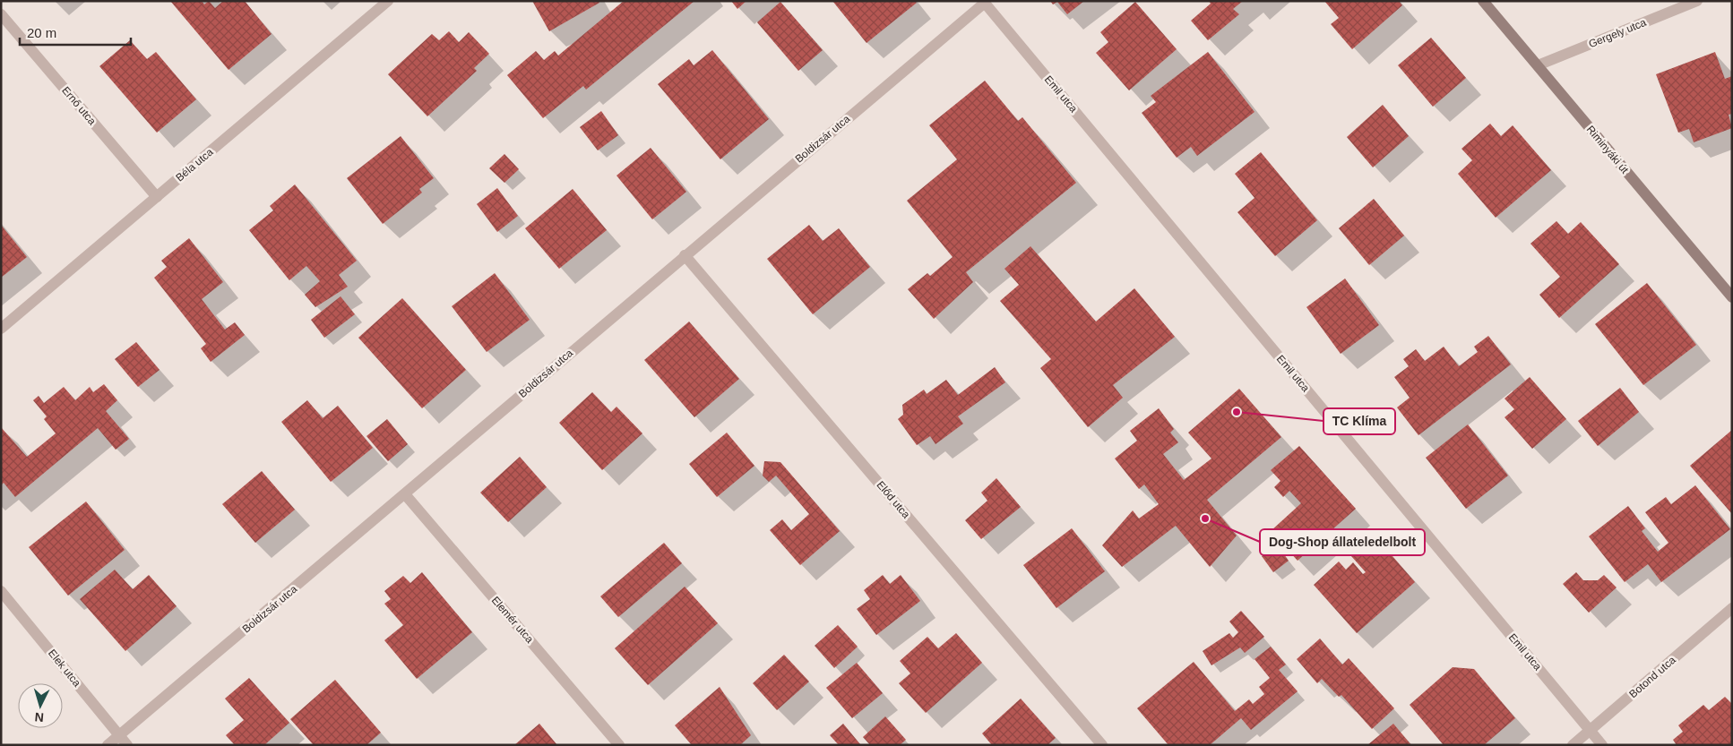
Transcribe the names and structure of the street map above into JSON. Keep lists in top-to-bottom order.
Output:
{
  "streets": {
    "main road": ["Riminyáki út"],
    "street": [
      "Gergely utca",
      "Emil utca",
      "Ernő utca",
      "Boldizsár utca",
      "Béla utca",
      "Előd utca",
      "Elemér utca",
      "Elek utca",
      "Botond utca"
    ]
  },
  "crossings": [
    ["Gergely utca", "Riminyáki út"],
    ["Emil utca", "Boldizsár utca"],
    ["Emil utca", "Botond utca"],
    ["Ernő utca", "Béla utca"],
    ["Boldizsár utca", "Előd utca"],
    ["Boldizsár utca", "Elemér utca"],
    ["Boldizsár utca", "Elek utca"]
  ],
  "places": ["TC Klíma", "Dog-Shop állateledelbolt"],
  "scale_bar": "20 m",
  "north": "bottom"
}
